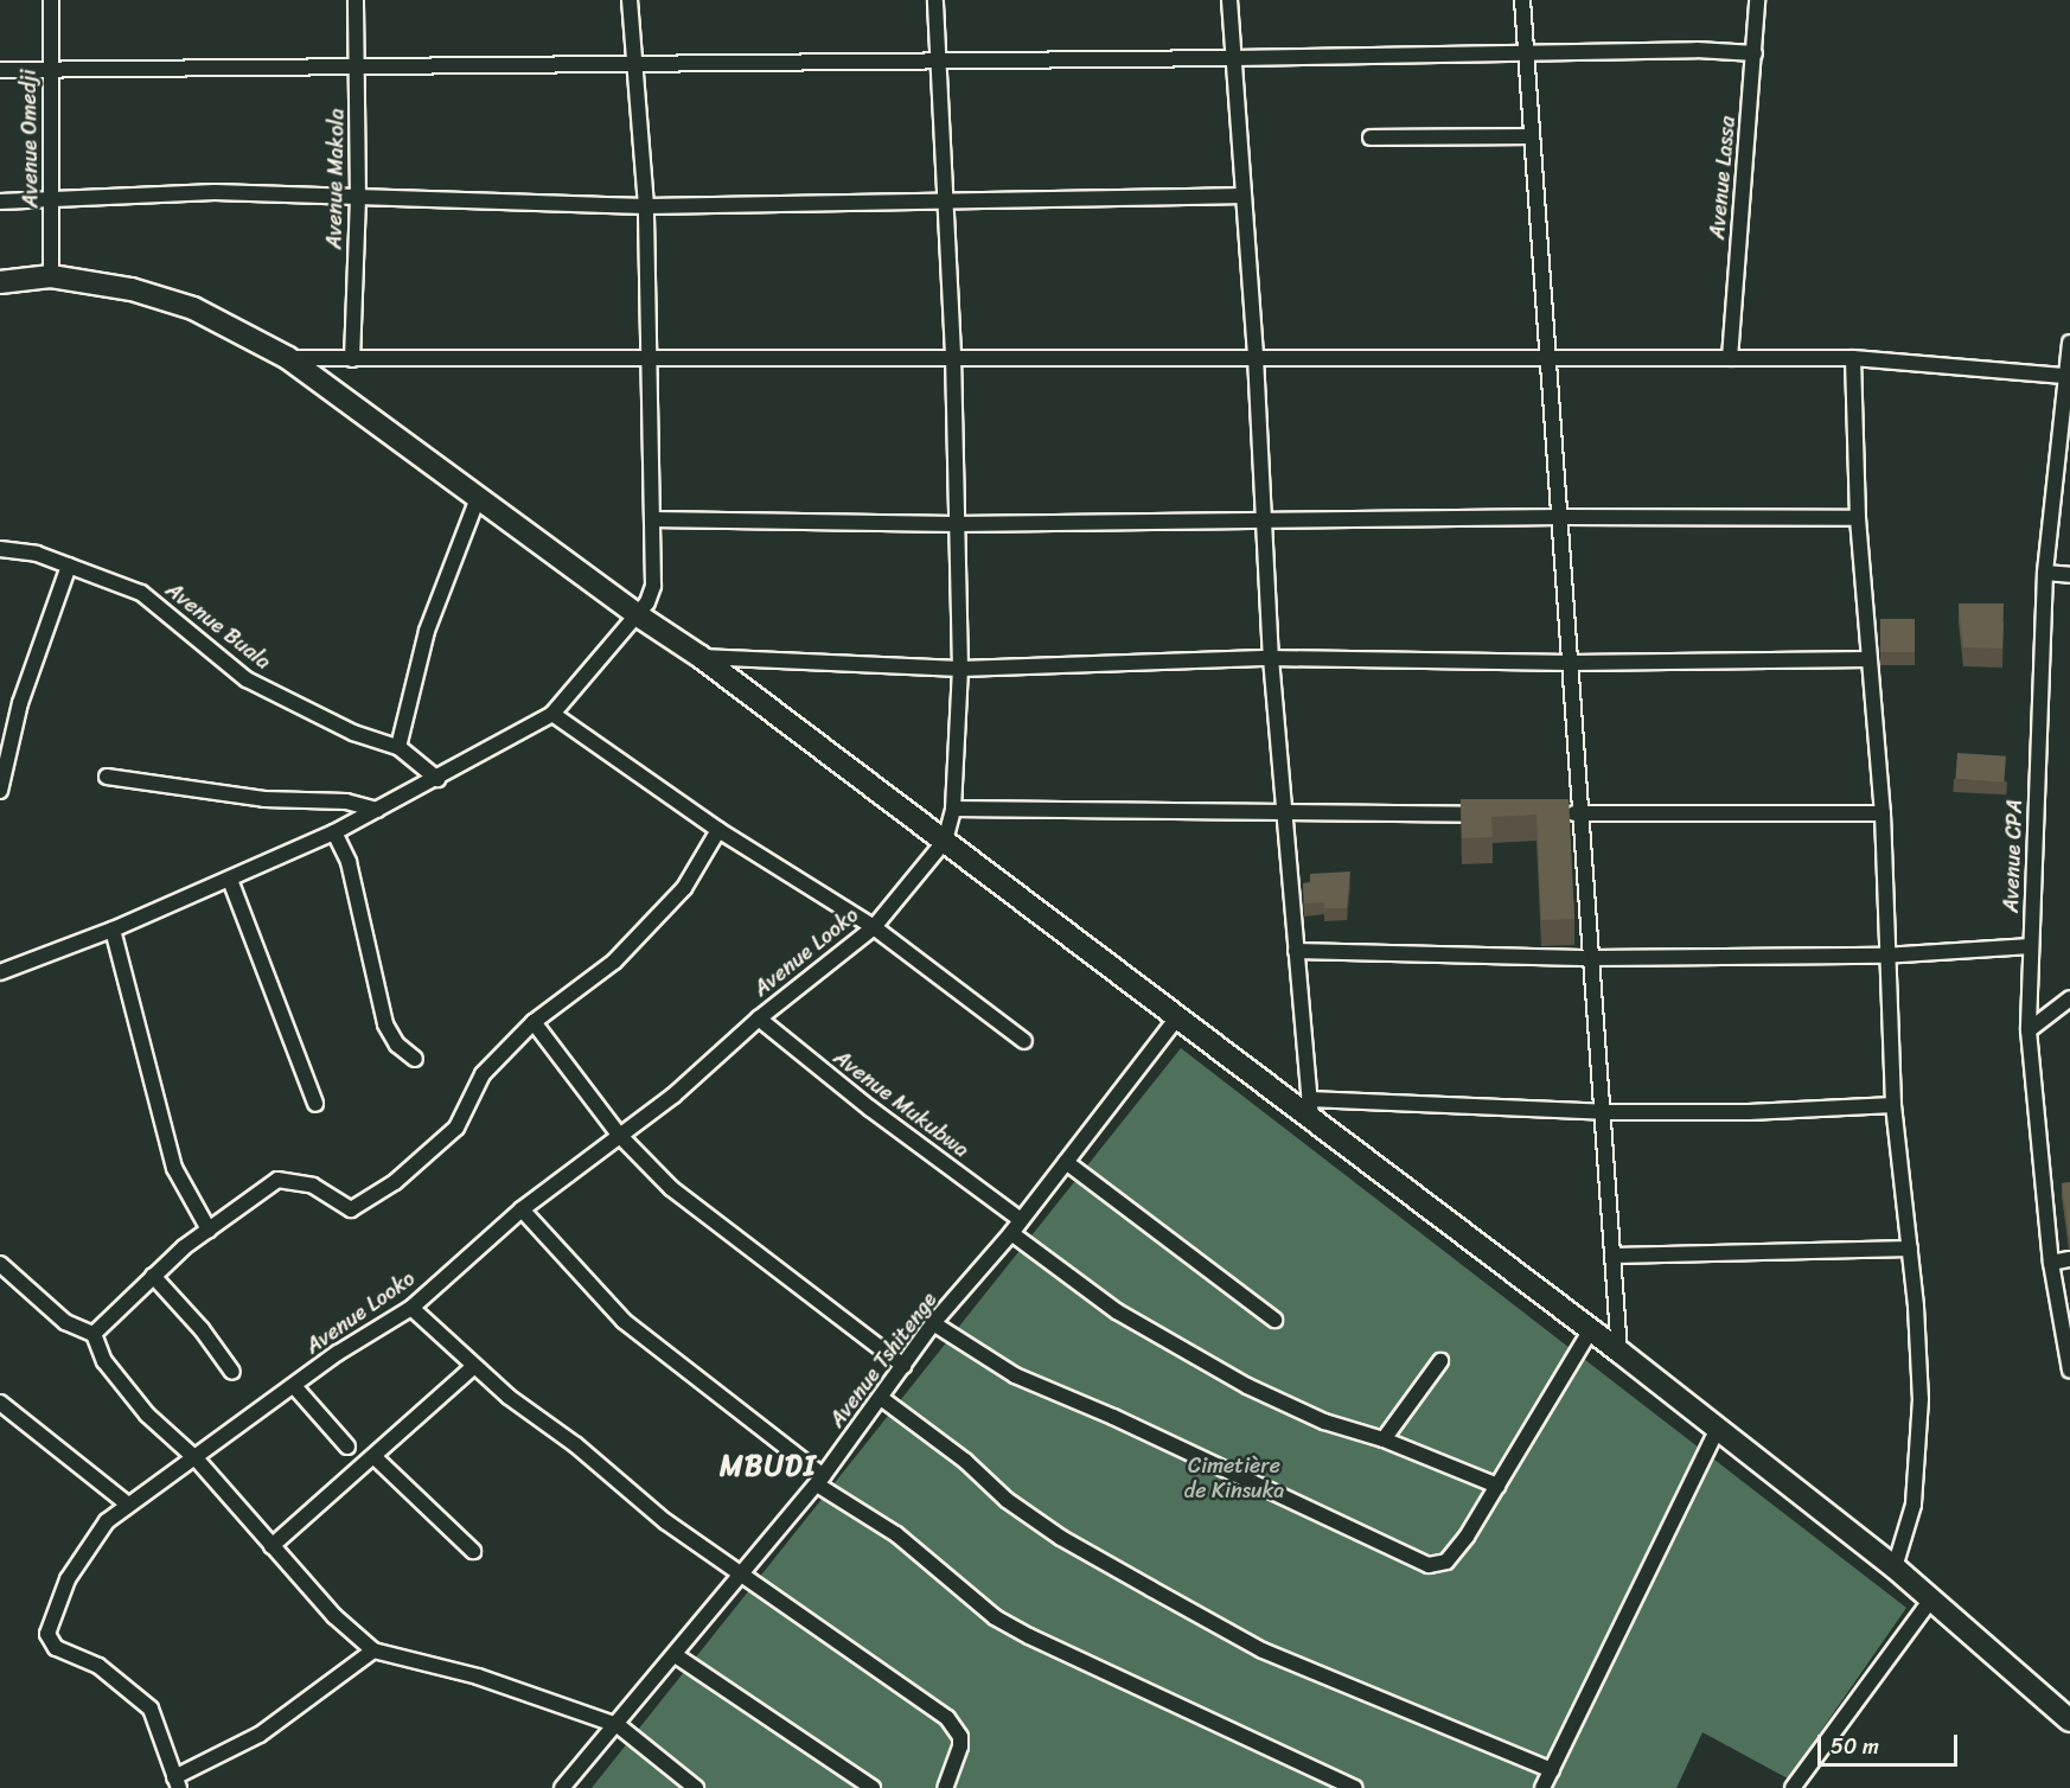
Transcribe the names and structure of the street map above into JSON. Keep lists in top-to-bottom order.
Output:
{
  "streets": {
    "street": [
      "Avenue Omedji",
      "Avenue Lassa",
      "Avenue Makola",
      "Avenue Buala",
      "Avenue CPA",
      "Avenue Looko",
      "Avenue Mukubwa",
      "Avenue Tshitenge"
    ]
  },
  "crossings": [
    ["Avenue Looko", "Avenue Mukubwa"],
    ["Avenue Mukubwa", "Avenue Tshitenge"]
  ],
  "districts": ["MBUDI"],
  "parks": ["Cimetière de Kinsuka"],
  "scale_bar": "50 m"
}
